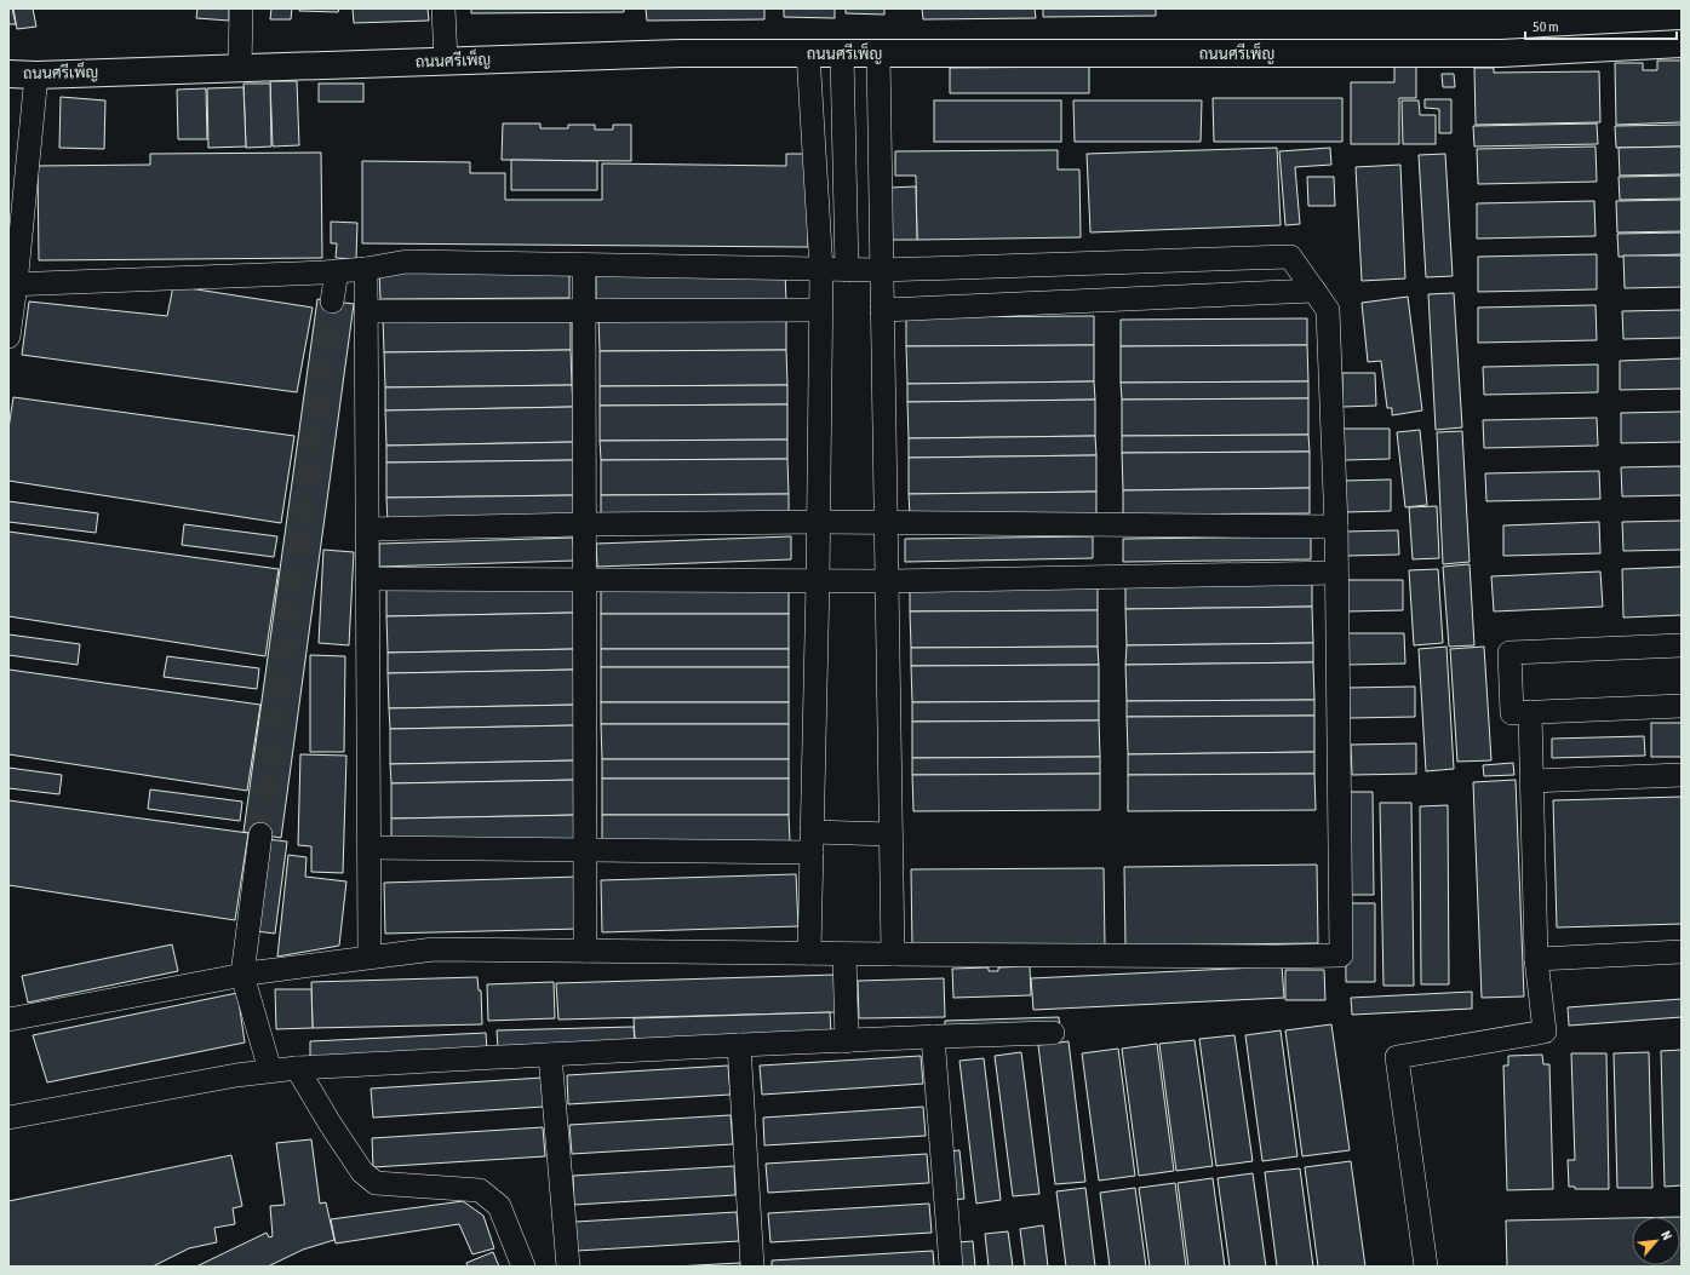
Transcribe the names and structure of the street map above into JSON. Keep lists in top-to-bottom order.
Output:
{
  "streets": {
    "main road": ["ถนนศรีเพ็ญ"]
  },
  "scale_bar": "50 m",
  "north": "top right"
}
